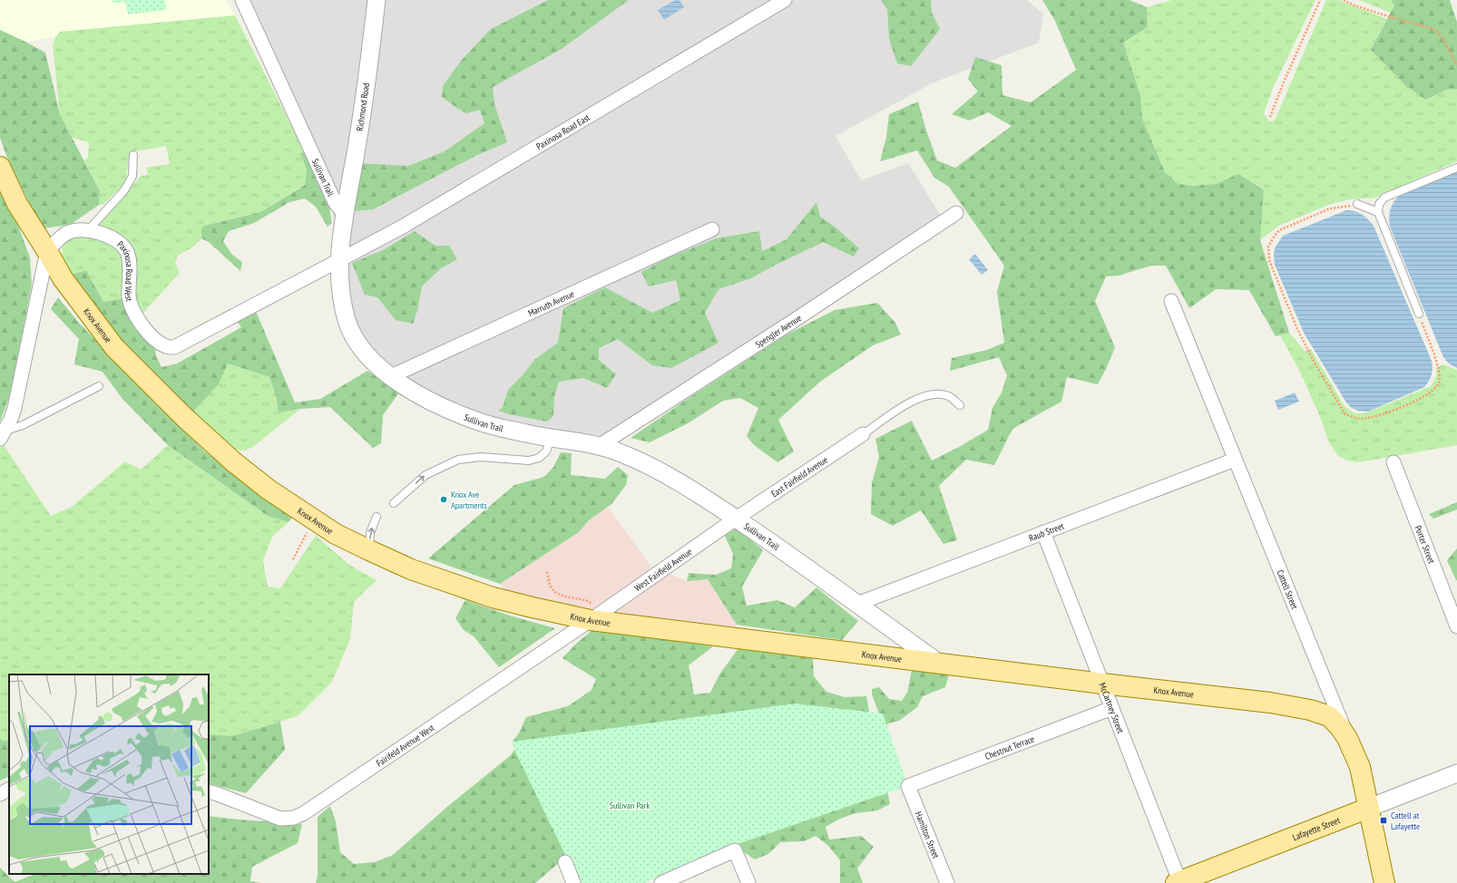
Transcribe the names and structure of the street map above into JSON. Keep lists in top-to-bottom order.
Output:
{
  "streets": {
    "main road": ["Knox Avenue", "Cattell Street", "Lafayette Street"],
    "street": [
      "Richmond Road",
      "Paxinosa Road East",
      "Sullivan Trail",
      "Paxinosa Road West",
      "Marruth Avenue",
      "Spengler Avenue",
      "East Fairfield Avenue",
      "Raub Street",
      "Porter Street",
      "West Fairfield Avenue",
      "McCartney Street",
      "Fairifeld Avenue West",
      "Chestnut Terrace",
      "Hamilton Street"
    ]
  },
  "crossings": [
    ["Richmond Road", "Sullivan Trail"],
    ["Paxinosa Road East", "Sullivan Trail"],
    ["Paxinosa Road East", "Paxinosa Road West"],
    ["Sullivan Trail", "Paxinosa Road West"],
    ["Sullivan Trail", "Marruth Avenue"],
    ["Sullivan Trail", "Knox Avenue"],
    ["Sullivan Trail", "Spengler Avenue"],
    ["Sullivan Trail", "East Fairfield Avenue"],
    ["Sullivan Trail", "Raub Street"],
    ["Sullivan Trail", "West Fairfield Avenue"],
    ["Paxinosa Road West", "Knox Avenue"],
    ["Knox Avenue", "West Fairfield Avenue"],
    ["Knox Avenue", "Cattell Street"],
    ["Knox Avenue", "McCartney Street"],
    ["Knox Avenue", "Fairifeld Avenue West"],
    ["East Fairfield Avenue", "West Fairfield Avenue"],
    ["Raub Street", "Cattell Street"],
    ["Raub Street", "McCartney Street"],
    ["West Fairfield Avenue", "Fairifeld Avenue West"],
    ["Cattell Street", "Lafayette Street"],
    ["McCartney Street", "Chestnut Terrace"],
    ["McCartney Street", "Lafayette Street"],
    ["Chestnut Terrace", "Hamilton Street"]
  ],
  "parks": ["Sullivan Park"],
  "places": {
    "other": ["Knox Ave Apartments"],
    "transit": ["Cattell at Lafayette"]
  }
}
